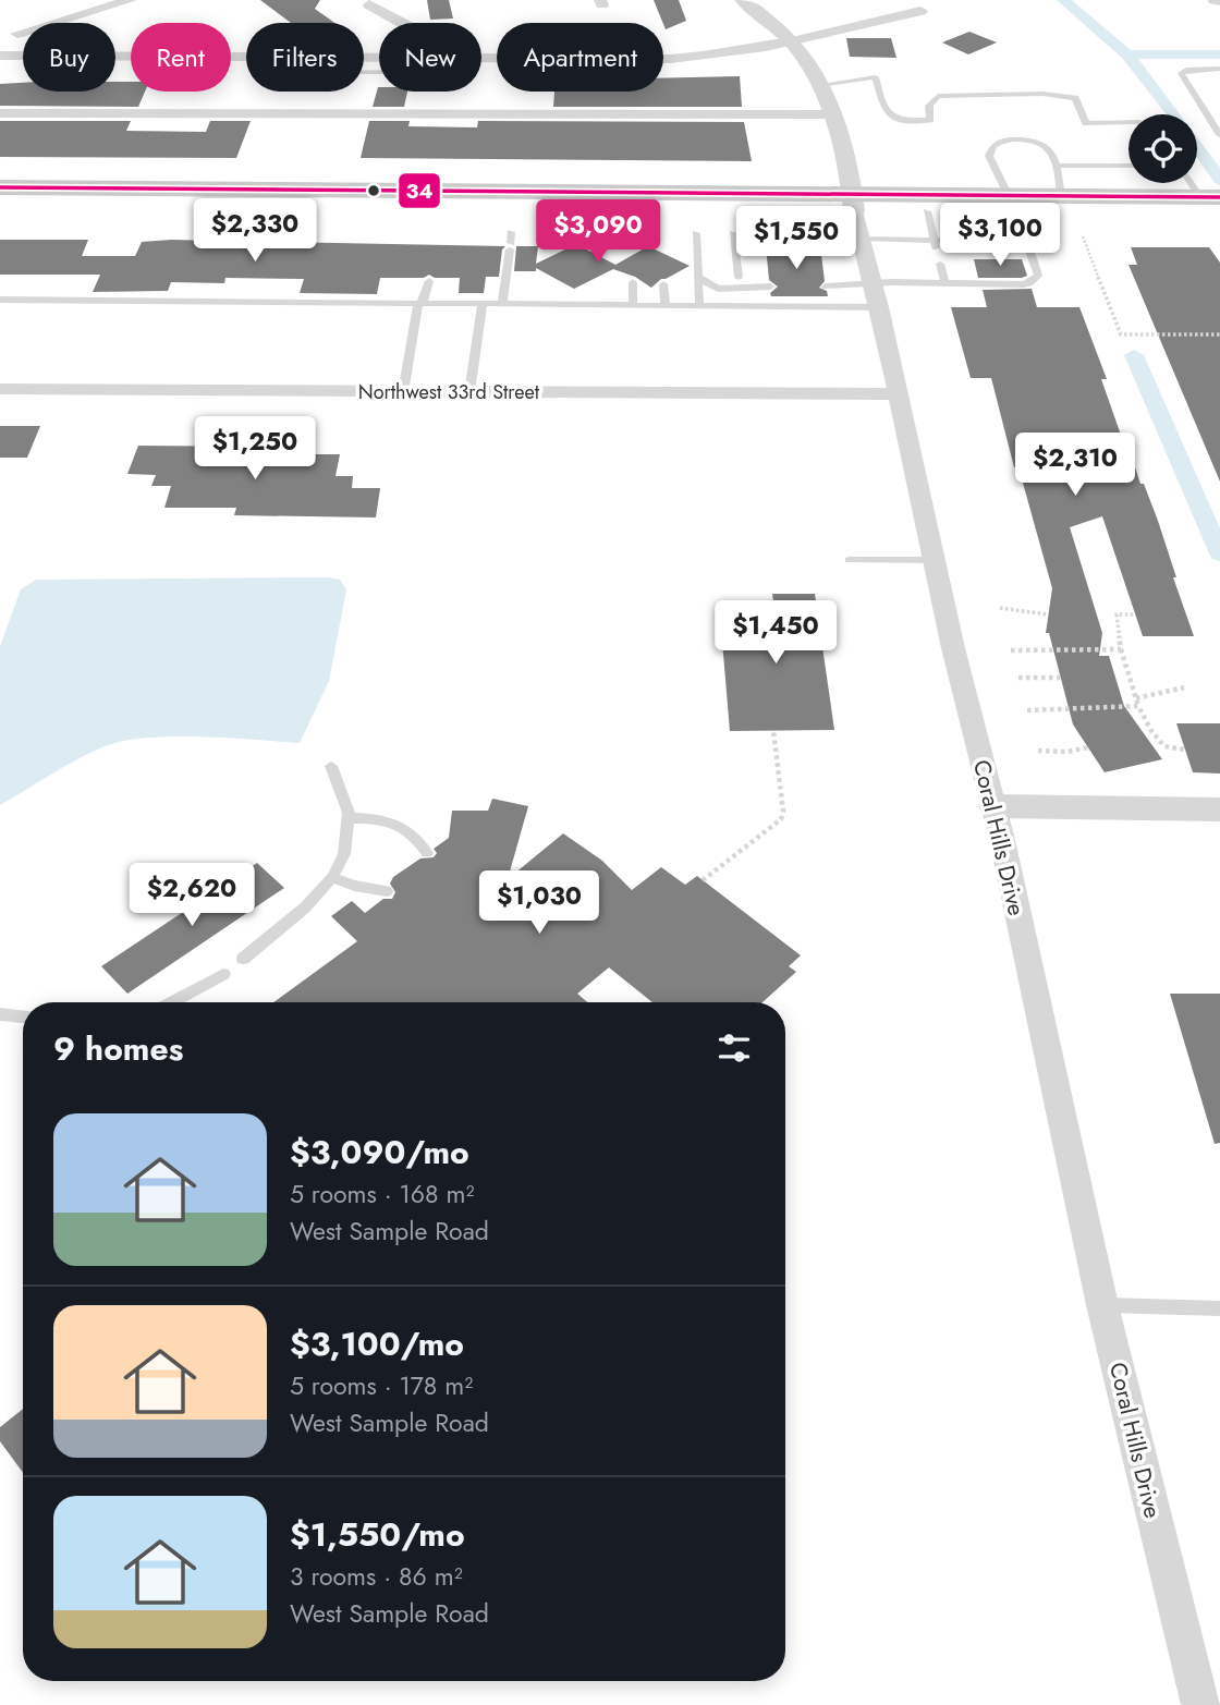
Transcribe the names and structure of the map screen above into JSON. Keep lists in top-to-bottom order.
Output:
{
  "streets": {
    "street": ["Northwest 33rd Street", "Coral Hills Drive"]
  },
  "crossings": [
    ["Northwest 33rd Street", "Coral Hills Drive"]
  ],
  "lines": ["transit line 34"],
  "page": {
    "chip": [
      "Buy",
      "Rent",
      "Filters",
      "New",
      "Apartment"
    ],
    "price": [
      "$2,330",
      "$3,090",
      "$3,100",
      "$1,550",
      "$1,250",
      "$2,310",
      "$1,450",
      "$2,620",
      "$1,030"
    ],
    "heading": "9 homes",
    "list": [
      {
        "name": "$3,090/mo",
        "note": "5 rooms · 168 m² · West Sample Road"
      },
      {
        "name": "$3,100/mo",
        "note": "5 rooms · 178 m² · West Sample Road"
      },
      {
        "name": "$1,550/mo",
        "note": "3 rooms · 86 m² · West Sample Road"
      }
    ]
  }
}
